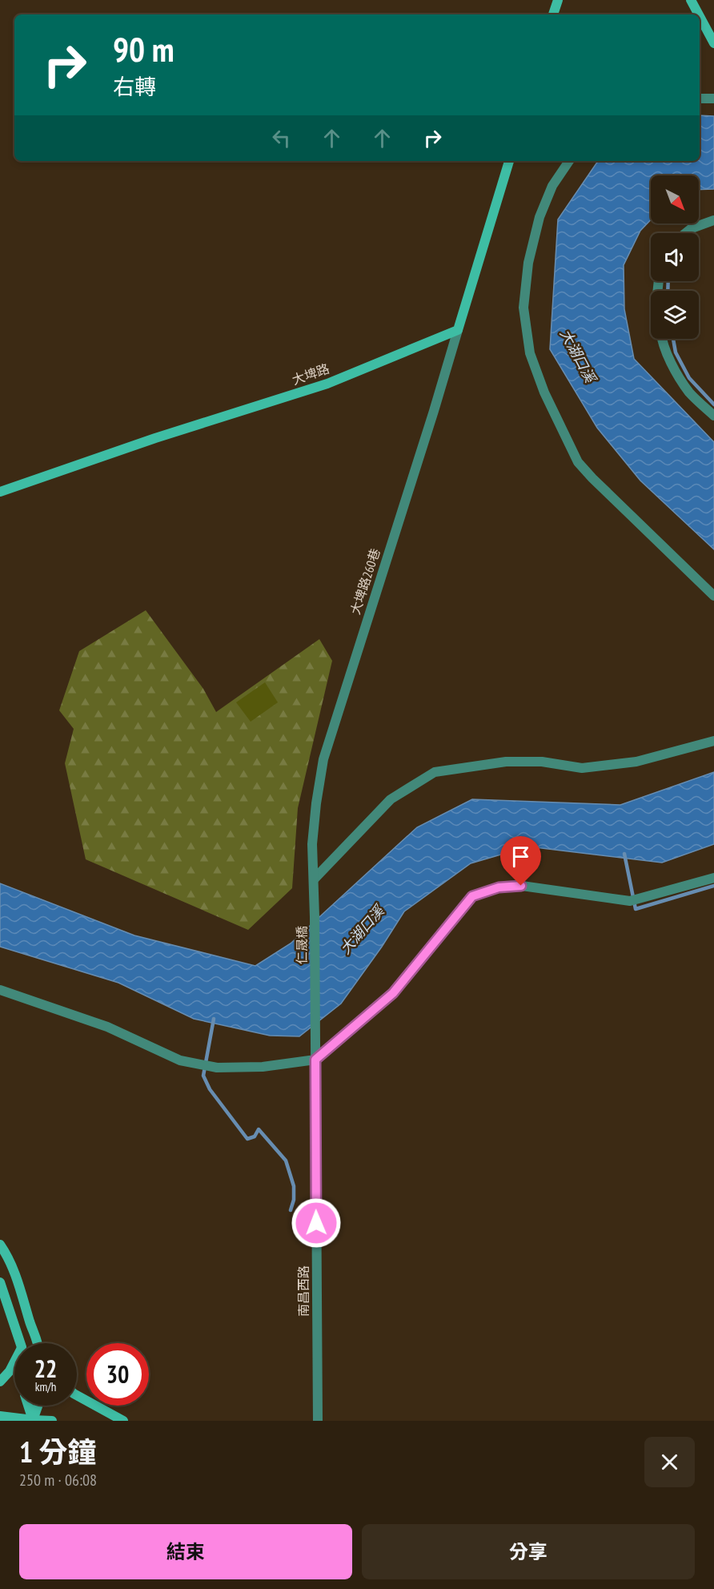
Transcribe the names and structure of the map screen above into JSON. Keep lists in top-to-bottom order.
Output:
{
  "streets": {
    "main road": ["大埤路"],
    "street": ["大埤路260巷", "仁晟橋", "南昌西路"]
  },
  "crossings": [
    ["大埤路", "大埤路260巷"],
    ["大埤路260巷", "仁晟橋"],
    ["仁晟橋", "南昌西路"]
  ],
  "water": ["大湖口溪"],
  "north": "bottom right",
  "page": {
    "turn": ["90 m", "右轉"],
    "speed": "22 km/h",
    "limit": "30",
    "heading": ["1 分鐘", "250 m · 06:08"],
    "buttons": ["結束", "分享"]
  }
}
